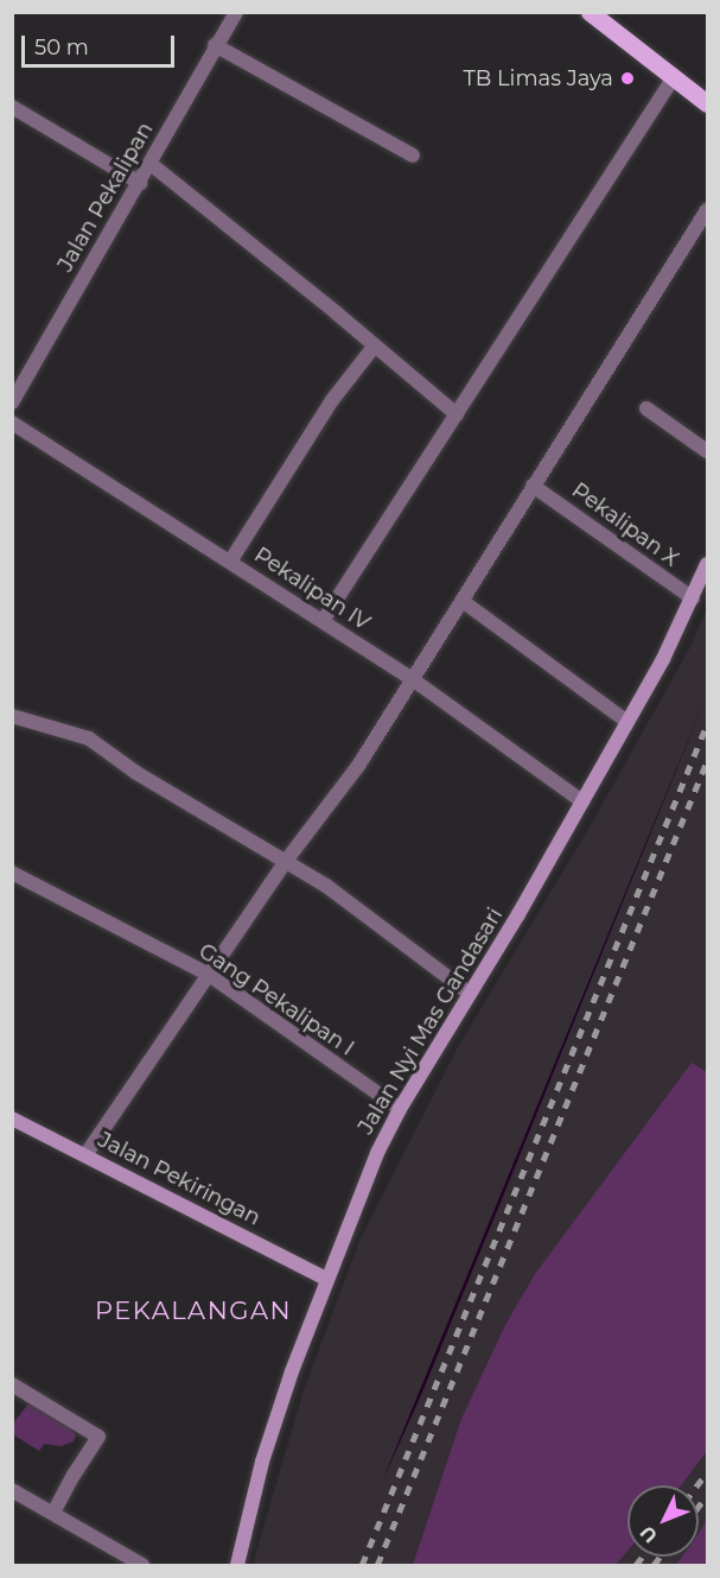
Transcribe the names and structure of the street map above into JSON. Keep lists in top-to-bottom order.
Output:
{
  "streets": {
    "main road": ["Jalan Nyi Mas Gandasari", "Jalan Pekiringan"],
    "street": [
      "Jalan Pekalipan",
      "Pekalipan X",
      "Pekalipan IV",
      "Gang Pekalipan I"
    ]
  },
  "crossings": [
    ["Pekalipan X", "Jalan Nyi Mas Gandasari"],
    ["Pekalipan IV", "Jalan Nyi Mas Gandasari"],
    ["Gang Pekalipan I", "Jalan Nyi Mas Gandasari"],
    ["Jalan Nyi Mas Gandasari", "Jalan Pekiringan"]
  ],
  "districts": ["PEKALANGAN"],
  "places": ["TB Limas Jaya"],
  "scale_bar": "50 m",
  "north": "bottom left"
}
